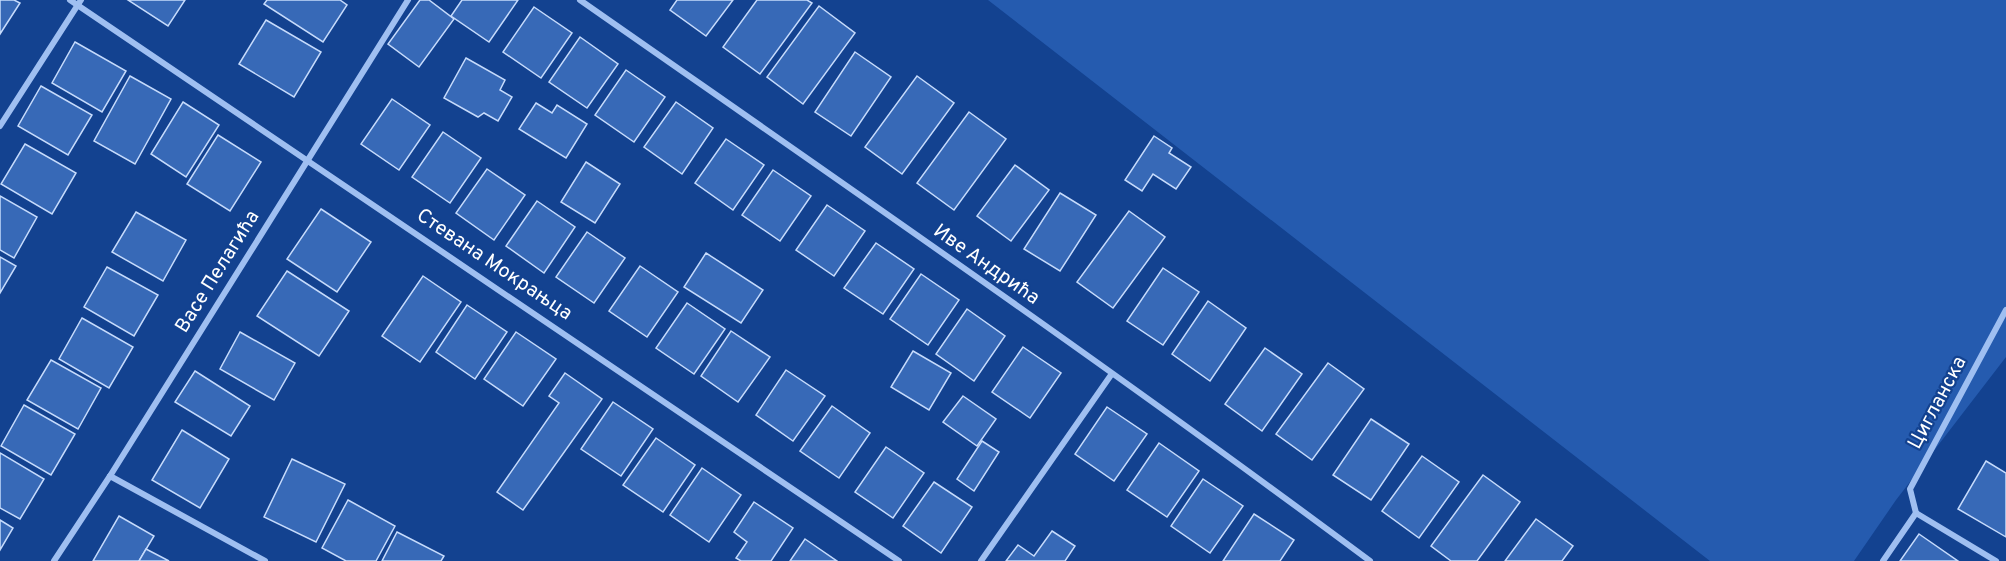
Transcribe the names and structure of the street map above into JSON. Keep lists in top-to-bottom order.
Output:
{
  "streets": {
    "street": [
      "Стевана Мокрањца",
      "Иве Андрића",
      "Васе Пелагића",
      "Цигланска"
    ]
  },
  "crossings": [
    ["Стевана Мокрањца", "Васе Пелагића"]
  ]
}
